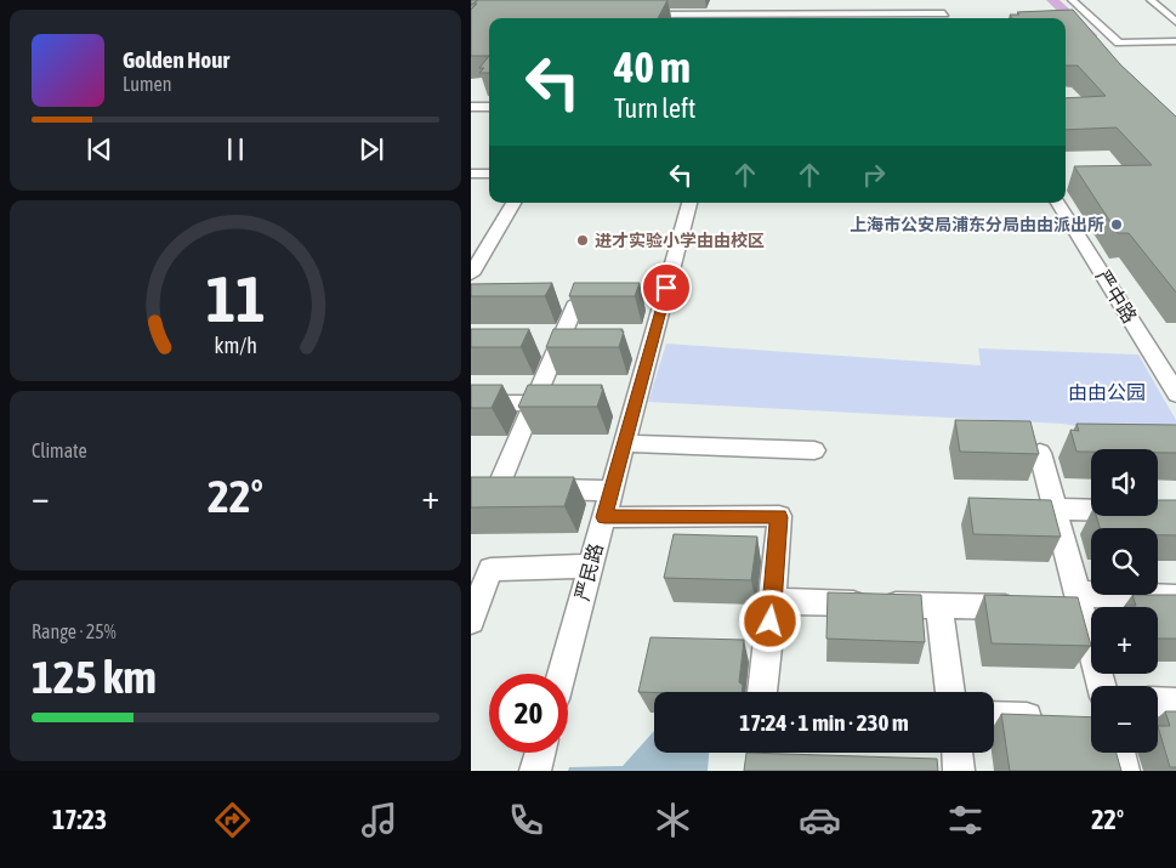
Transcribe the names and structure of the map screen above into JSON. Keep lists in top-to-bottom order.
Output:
{
  "streets": {
    "street": ["严中路", "严民路"]
  },
  "parks": ["由由公园"],
  "places": ["上海市公安局浦东分局由由派出所", "进才实验小学由由校区"],
  "page": {
    "turn": ["40 m", "Turn left"],
    "song": ["Golden Hour", "Lumen"],
    "tile": [
      "Climate",
      ["Range · 25%", "125 km"]
    ],
    "map_buttons": ["+", "−"],
    "heat": ["−", "22°", "+"],
    "limit": "20",
    "trip": "17:24 · 1 min · 230 m",
    "tabs": ["17:23", "22°"],
    "gauge": ["11", "km/h"]
  }
}
